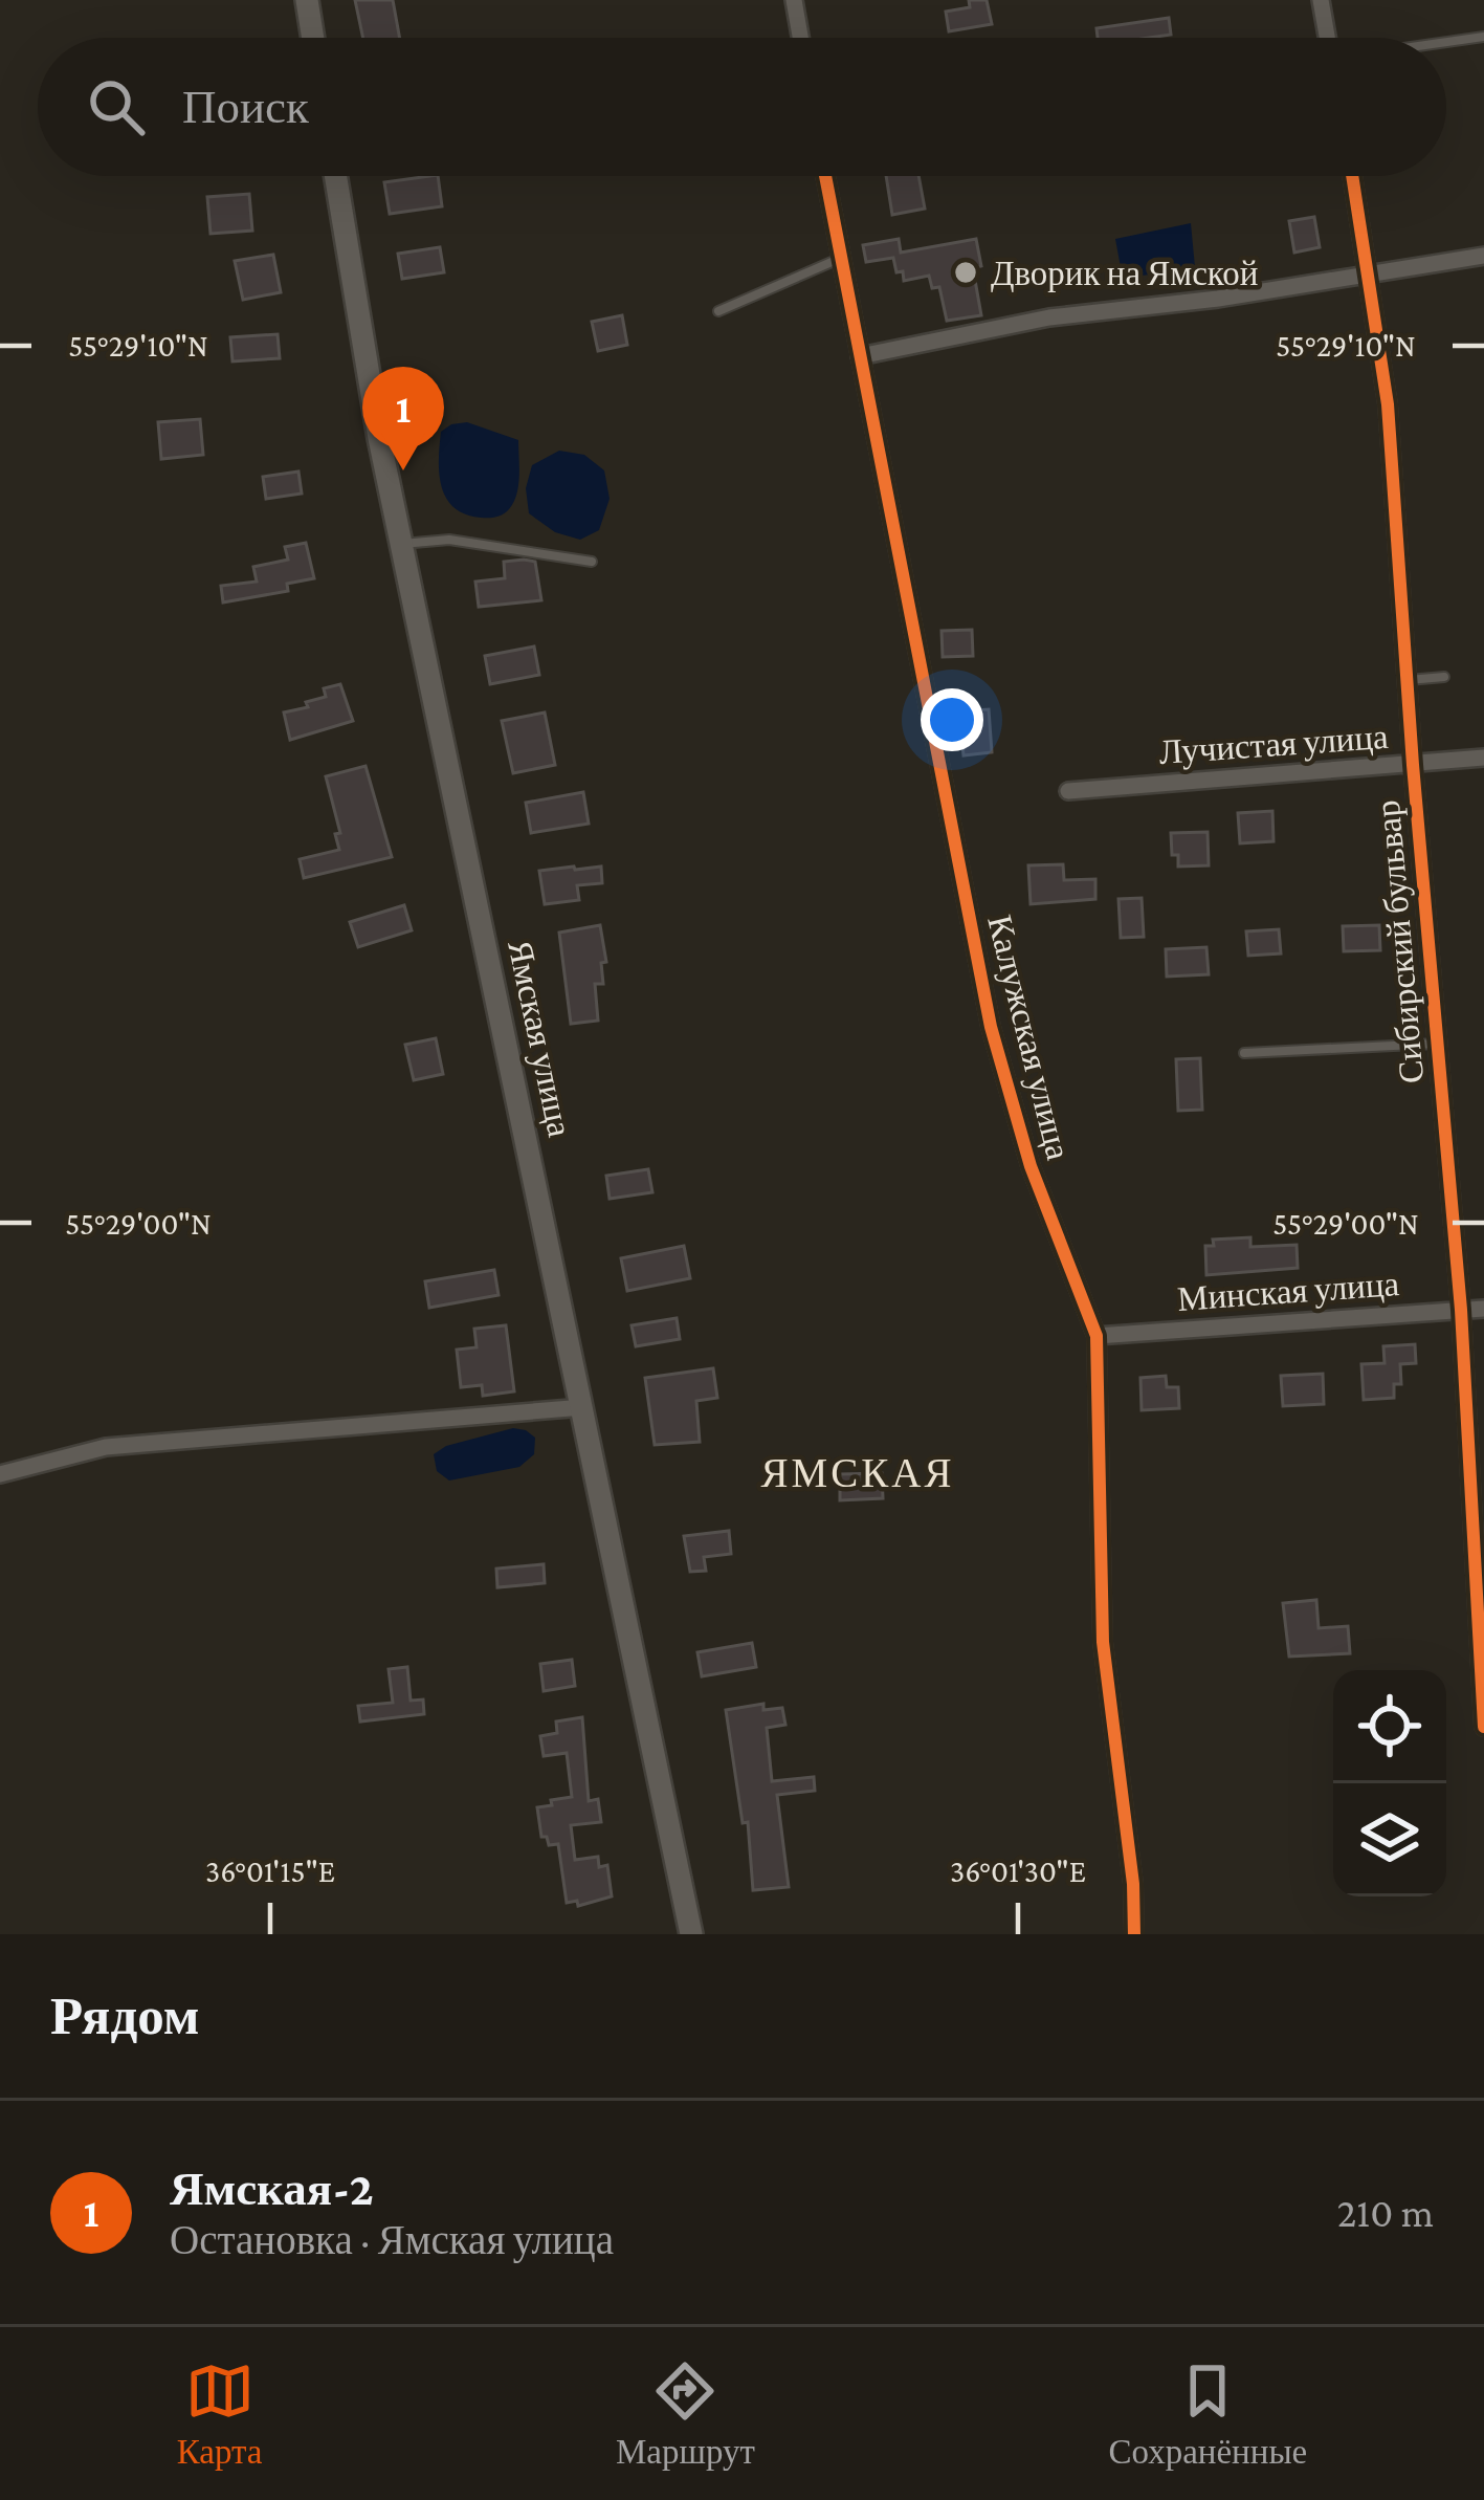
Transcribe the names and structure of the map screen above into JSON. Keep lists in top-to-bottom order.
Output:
{
  "streets": {
    "main road": ["Ямская улица"],
    "street": [
      "Лучистая улица",
      "Сибирский бульвар",
      "Калужская улица",
      "Минская улица"
    ]
  },
  "crossings": [
    ["Лучистая улица", "Сибирский бульвар"],
    ["Сибирский бульвар", "Минская улица"],
    ["Калужская улица", "Минская улица"]
  ],
  "districts": ["ЯМСКАЯ"],
  "places": ["Дворик на Ямской"],
  "page": {
    "search": "Поиск",
    "pins": "1",
    "heading": "Рядом",
    "list": [
      {
        "mark": "1",
        "name": "Ямская-2",
        "note": "Остановка · Ямская улица",
        "value": "210 m"
      }
    ],
    "nav": ["Карта", "Маршрут", "Сохранённые"]
  },
  "coordinates": [
    "55°29'10\"N",
    "55°29'00\"N",
    "36°01'15\"E",
    "36°01'30\"E"
  ]
}
